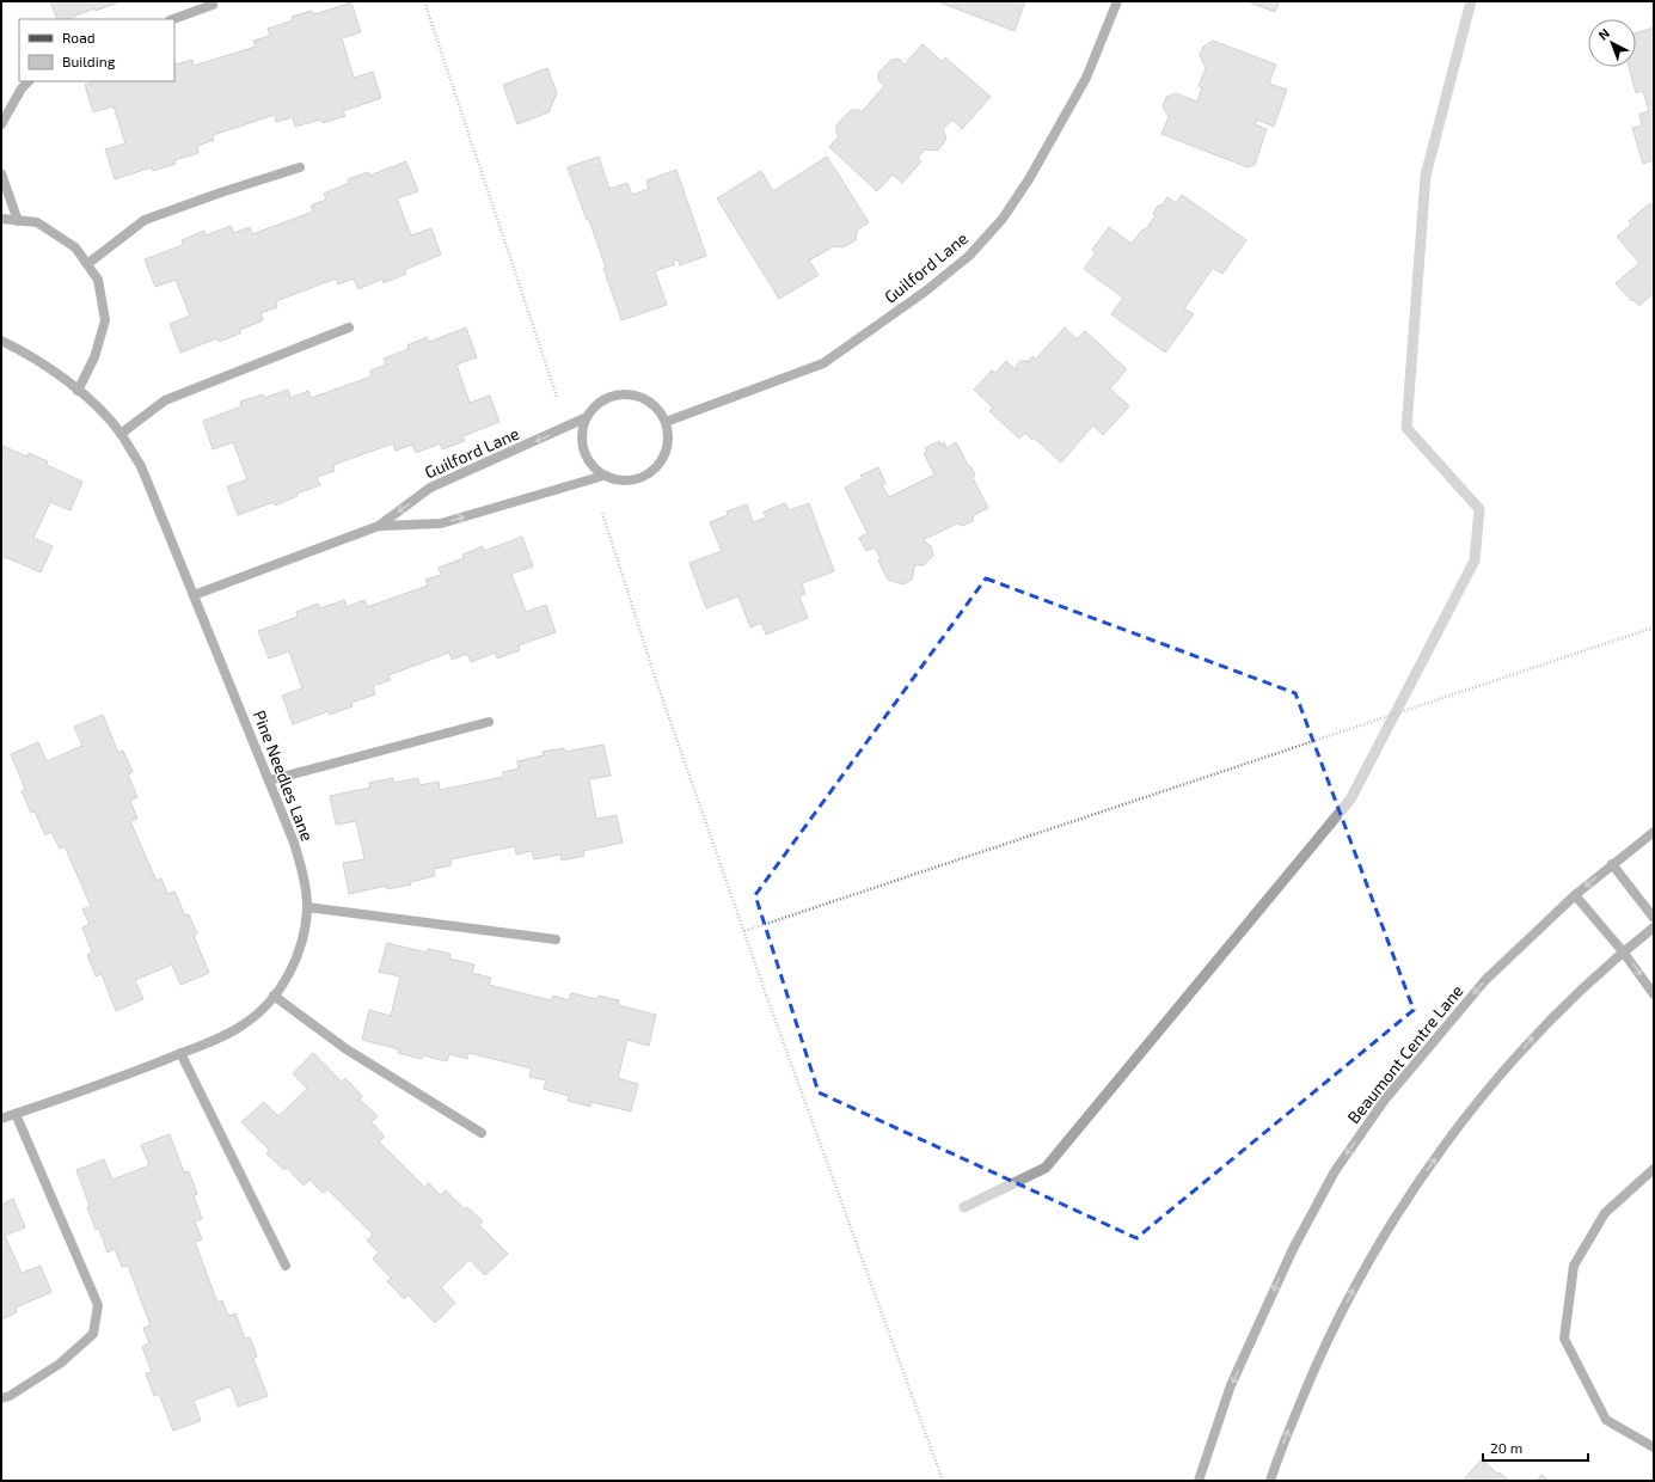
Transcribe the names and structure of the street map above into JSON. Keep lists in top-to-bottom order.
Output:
{
  "streets": {
    "street": ["Guilford Lane", "Pine Needles Lane", "Beaumont Centre Lane"]
  },
  "crossings": [
    ["Guilford Lane", "Pine Needles Lane"]
  ],
  "legend": ["Road", "Building"],
  "scale_bar": "20 m",
  "north": "top left"
}
